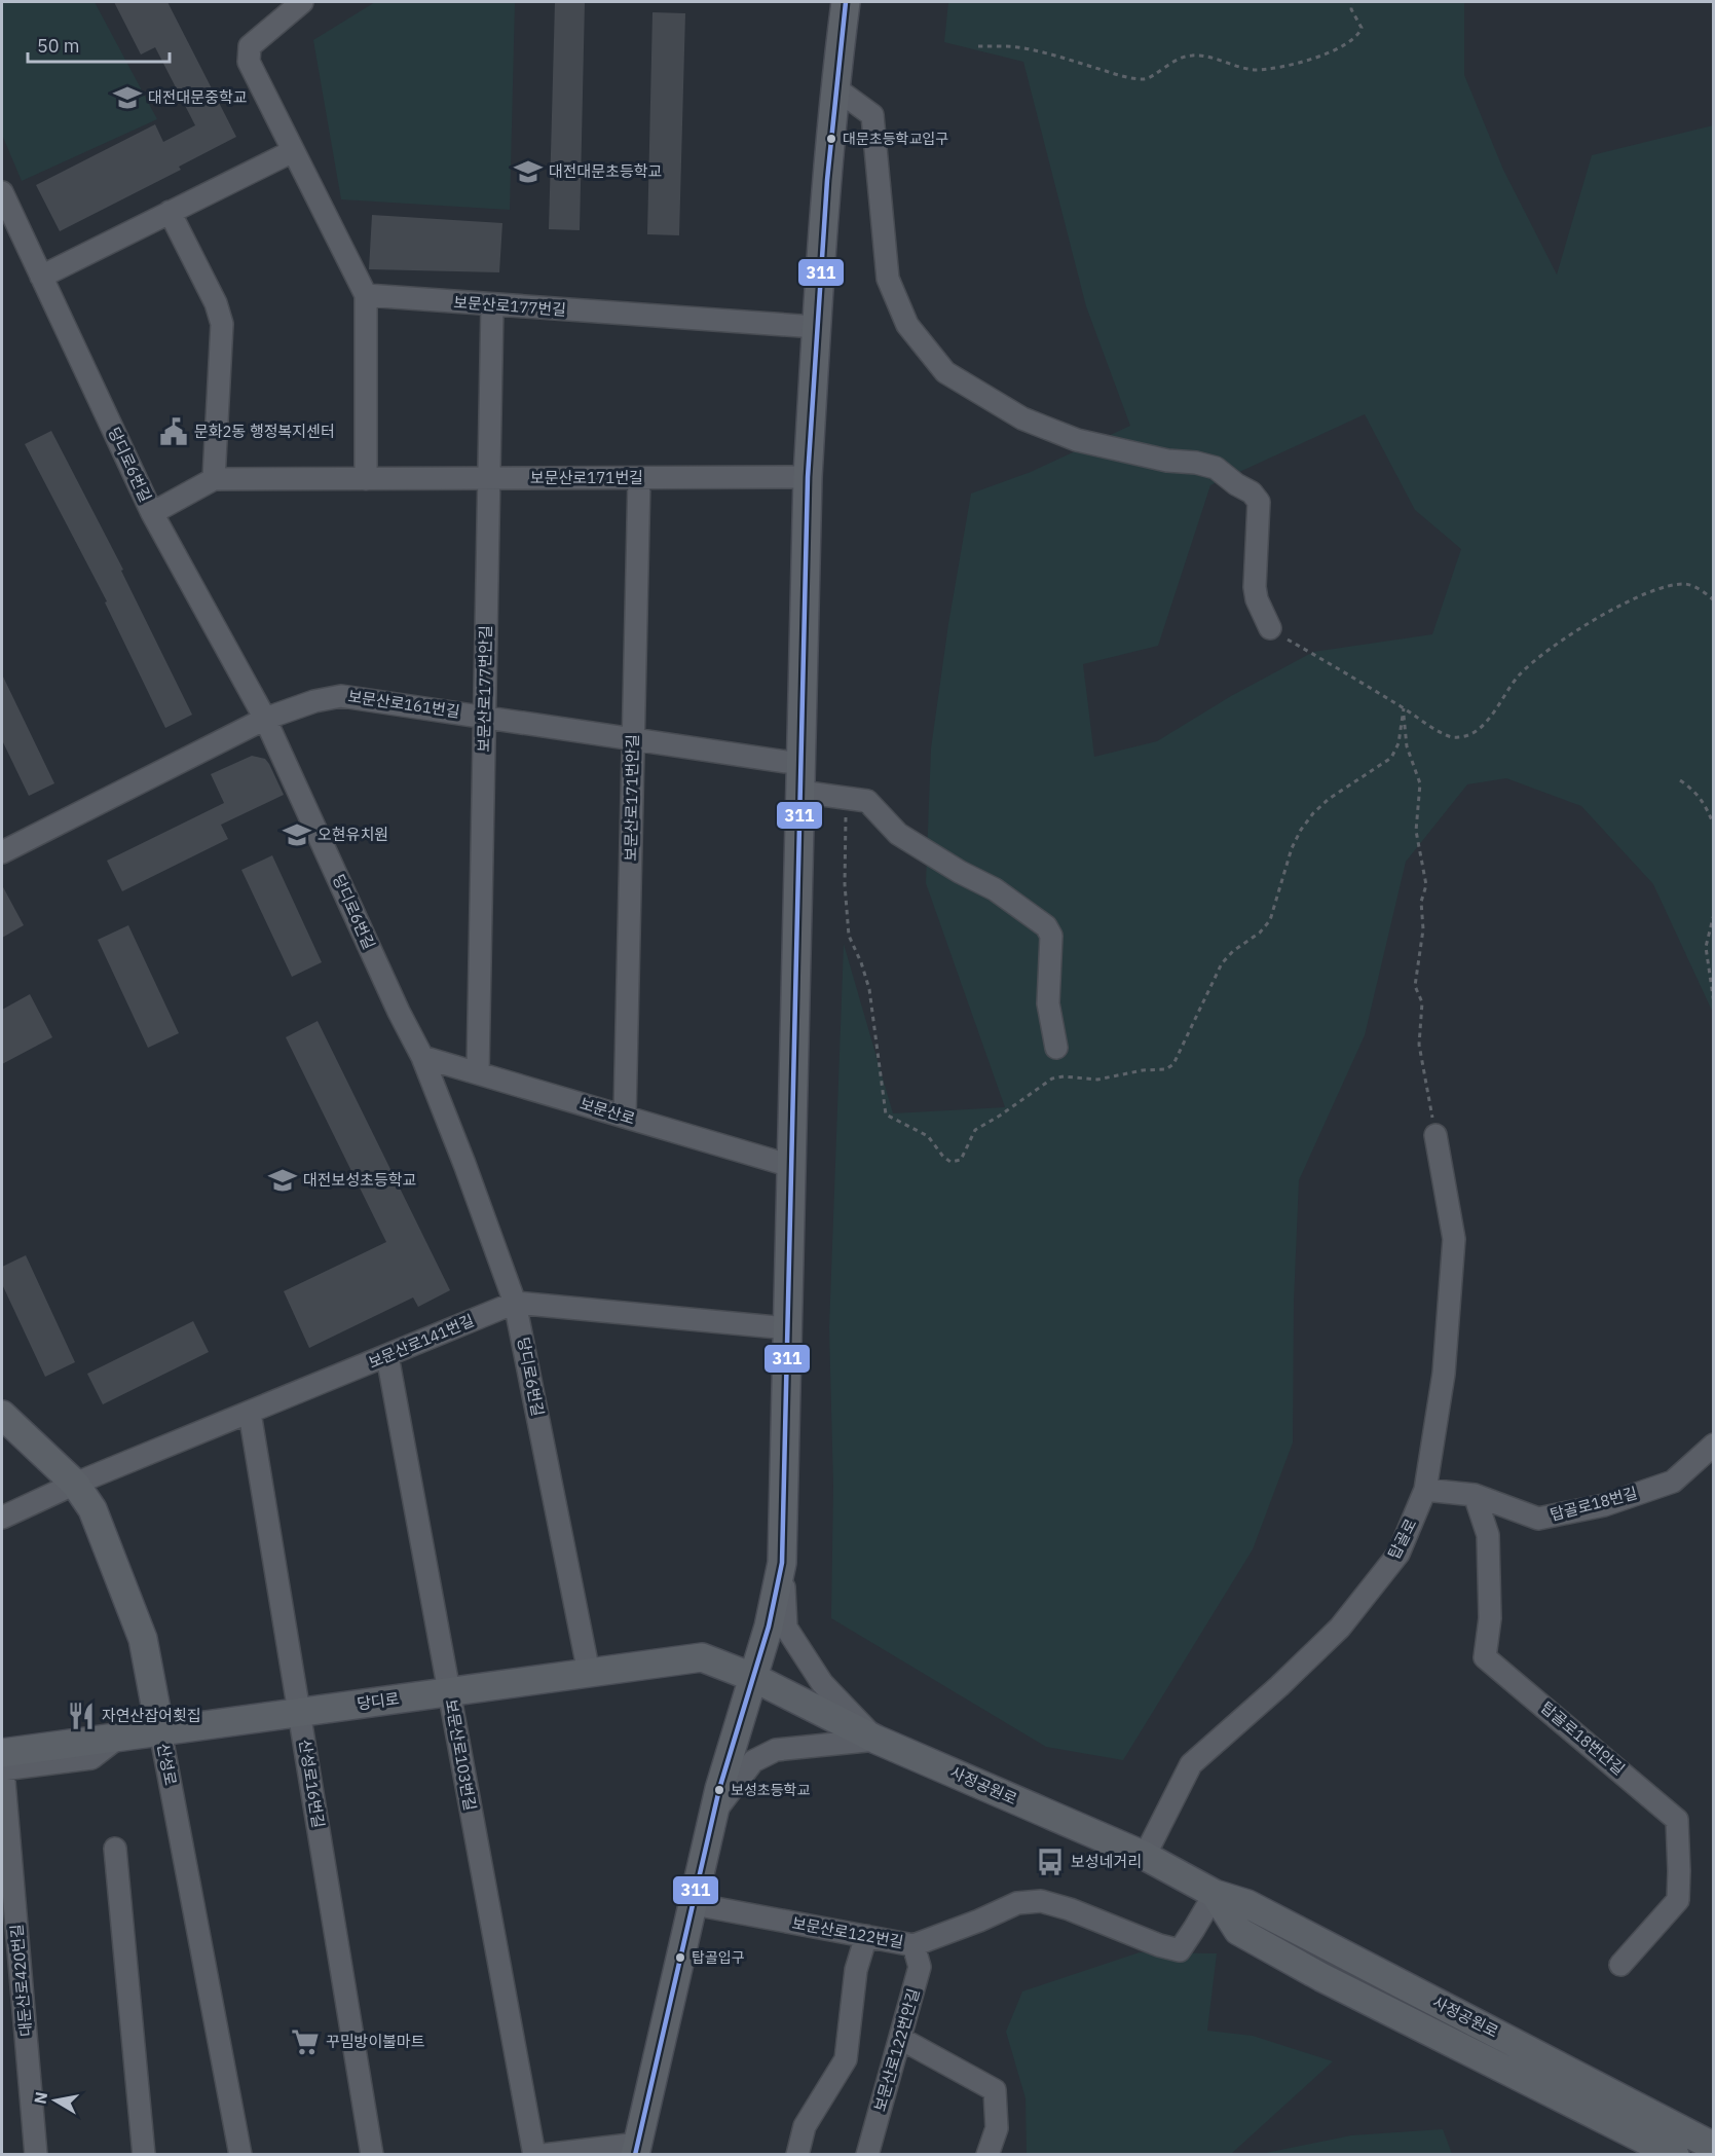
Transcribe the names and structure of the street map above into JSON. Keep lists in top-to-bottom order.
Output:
{
  "streets": {
    "main road": ["당디로", "산성로", "사정공원로"],
    "street": [
      "보문산로177번길",
      "당디로6번길",
      "보문산로171번길",
      "보문산로177번안길",
      "보문산로161번길",
      "보문산로171번안길",
      "보문산로",
      "보문산로141번길",
      "탑골로18번길",
      "탑골로",
      "탑골로18번안길",
      "보문산로103번길",
      "산성로16번길",
      "보문산로122번길",
      "대둔산로420번길",
      "보문산로122번안길"
    ]
  },
  "crossings": [
    ["보문산로177번길", "보문산로177번안길"],
    ["당디로6번길", "보문산로171번길"],
    ["당디로6번길", "보문산로161번길"],
    ["당디로6번길", "보문산로"],
    ["당디로6번길", "보문산로141번길"],
    ["당디로6번길", "당디로"],
    ["보문산로171번길", "보문산로177번안길"],
    ["보문산로171번길", "보문산로171번안길"],
    ["보문산로177번안길", "보문산로161번길"],
    ["보문산로177번안길", "보문산로"],
    ["보문산로161번길", "보문산로171번안길"],
    ["보문산로171번안길", "보문산로"],
    ["보문산로141번길", "보문산로103번길"],
    ["보문산로141번길", "산성로"],
    ["보문산로141번길", "산성로16번길"],
    ["탑골로18번길", "탑골로"],
    ["탑골로18번길", "탑골로18번안길"],
    ["탑골로", "사정공원로"],
    ["당디로", "보문산로103번길"],
    ["당디로", "산성로"],
    ["당디로", "산성로16번길"],
    ["당디로", "사정공원로"],
    ["당디로", "대둔산로420번길"],
    ["사정공원로", "보문산로122번길"],
    ["보문산로122번길", "보문산로122번안길"]
  ],
  "places": {
    "school or university": [
      "대전대문중학교",
      "대전대문초등학교",
      "오현유치원",
      "대전보성초등학교"
    ],
    "other": ["대문초등학교입구", "보성초등학교", "탑골입구"],
    "public building": ["문화2동 행정복지센터"],
    "restaurant": ["자연산잡어횟집"],
    "bus stop": ["보성네거리"],
    "supermarket": ["꾸밈방이불마트"]
  },
  "lines": ["transit line 311"],
  "scale_bar": "50 m",
  "north": "left"
}
